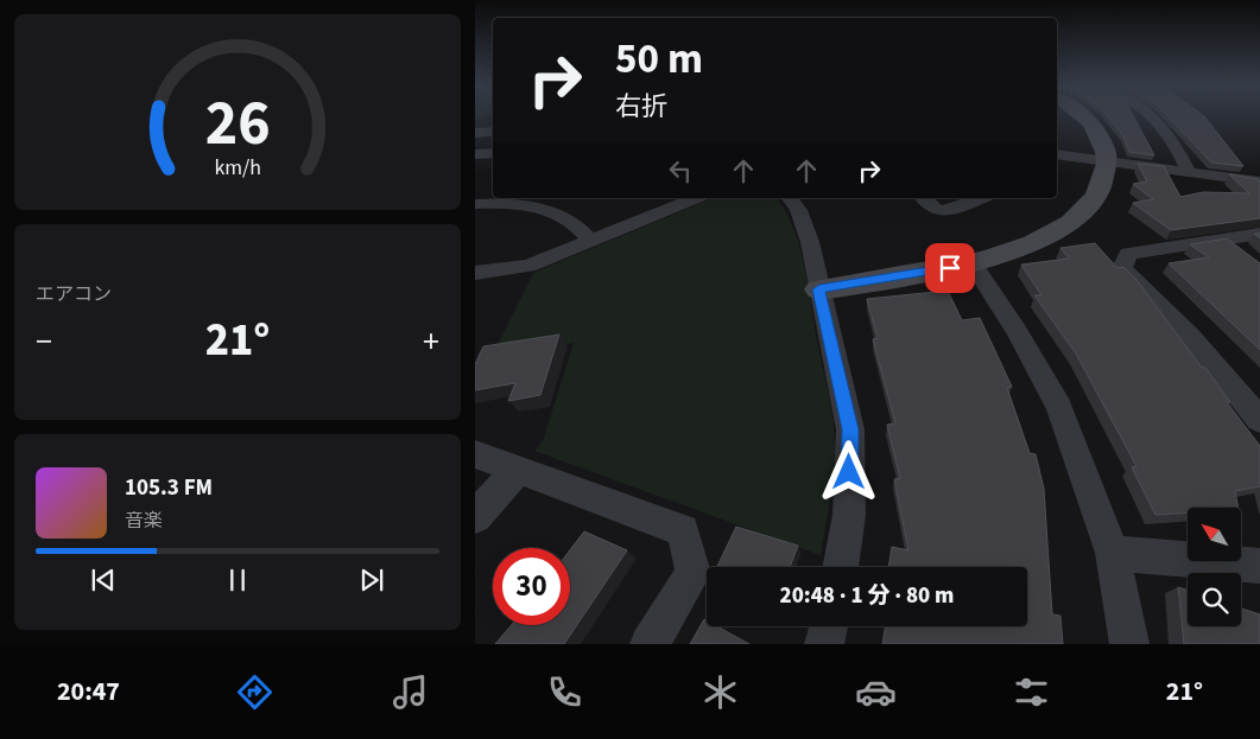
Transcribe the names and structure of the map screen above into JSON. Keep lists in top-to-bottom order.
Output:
{
  "north": "top left",
  "page": {
    "turn": ["50 m", "右折"],
    "tile": "エアコン",
    "heat": ["−", "21°", "+"],
    "song": ["105.3 FM", "音楽"],
    "limit": "30",
    "trip": "20:48 · 1 分 · 80 m",
    "tabs": ["20:47", "21°"],
    "gauge": ["26", "km/h"]
  }
}
